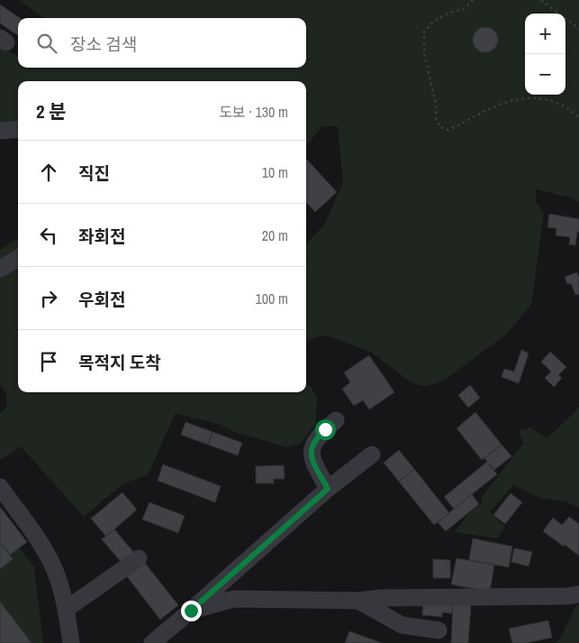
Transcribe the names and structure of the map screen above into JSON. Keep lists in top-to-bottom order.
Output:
{
  "page": {
    "map_buttons": ["+", "−"],
    "search": "장소 검색",
    "heading": ["2 분", "도보 · 130 m"],
    "list": [
      ["직진", "10 m"],
      ["좌회전", "20 m"],
      ["우회전", "100 m"],
      "목적지 도착"
    ]
  }
}
